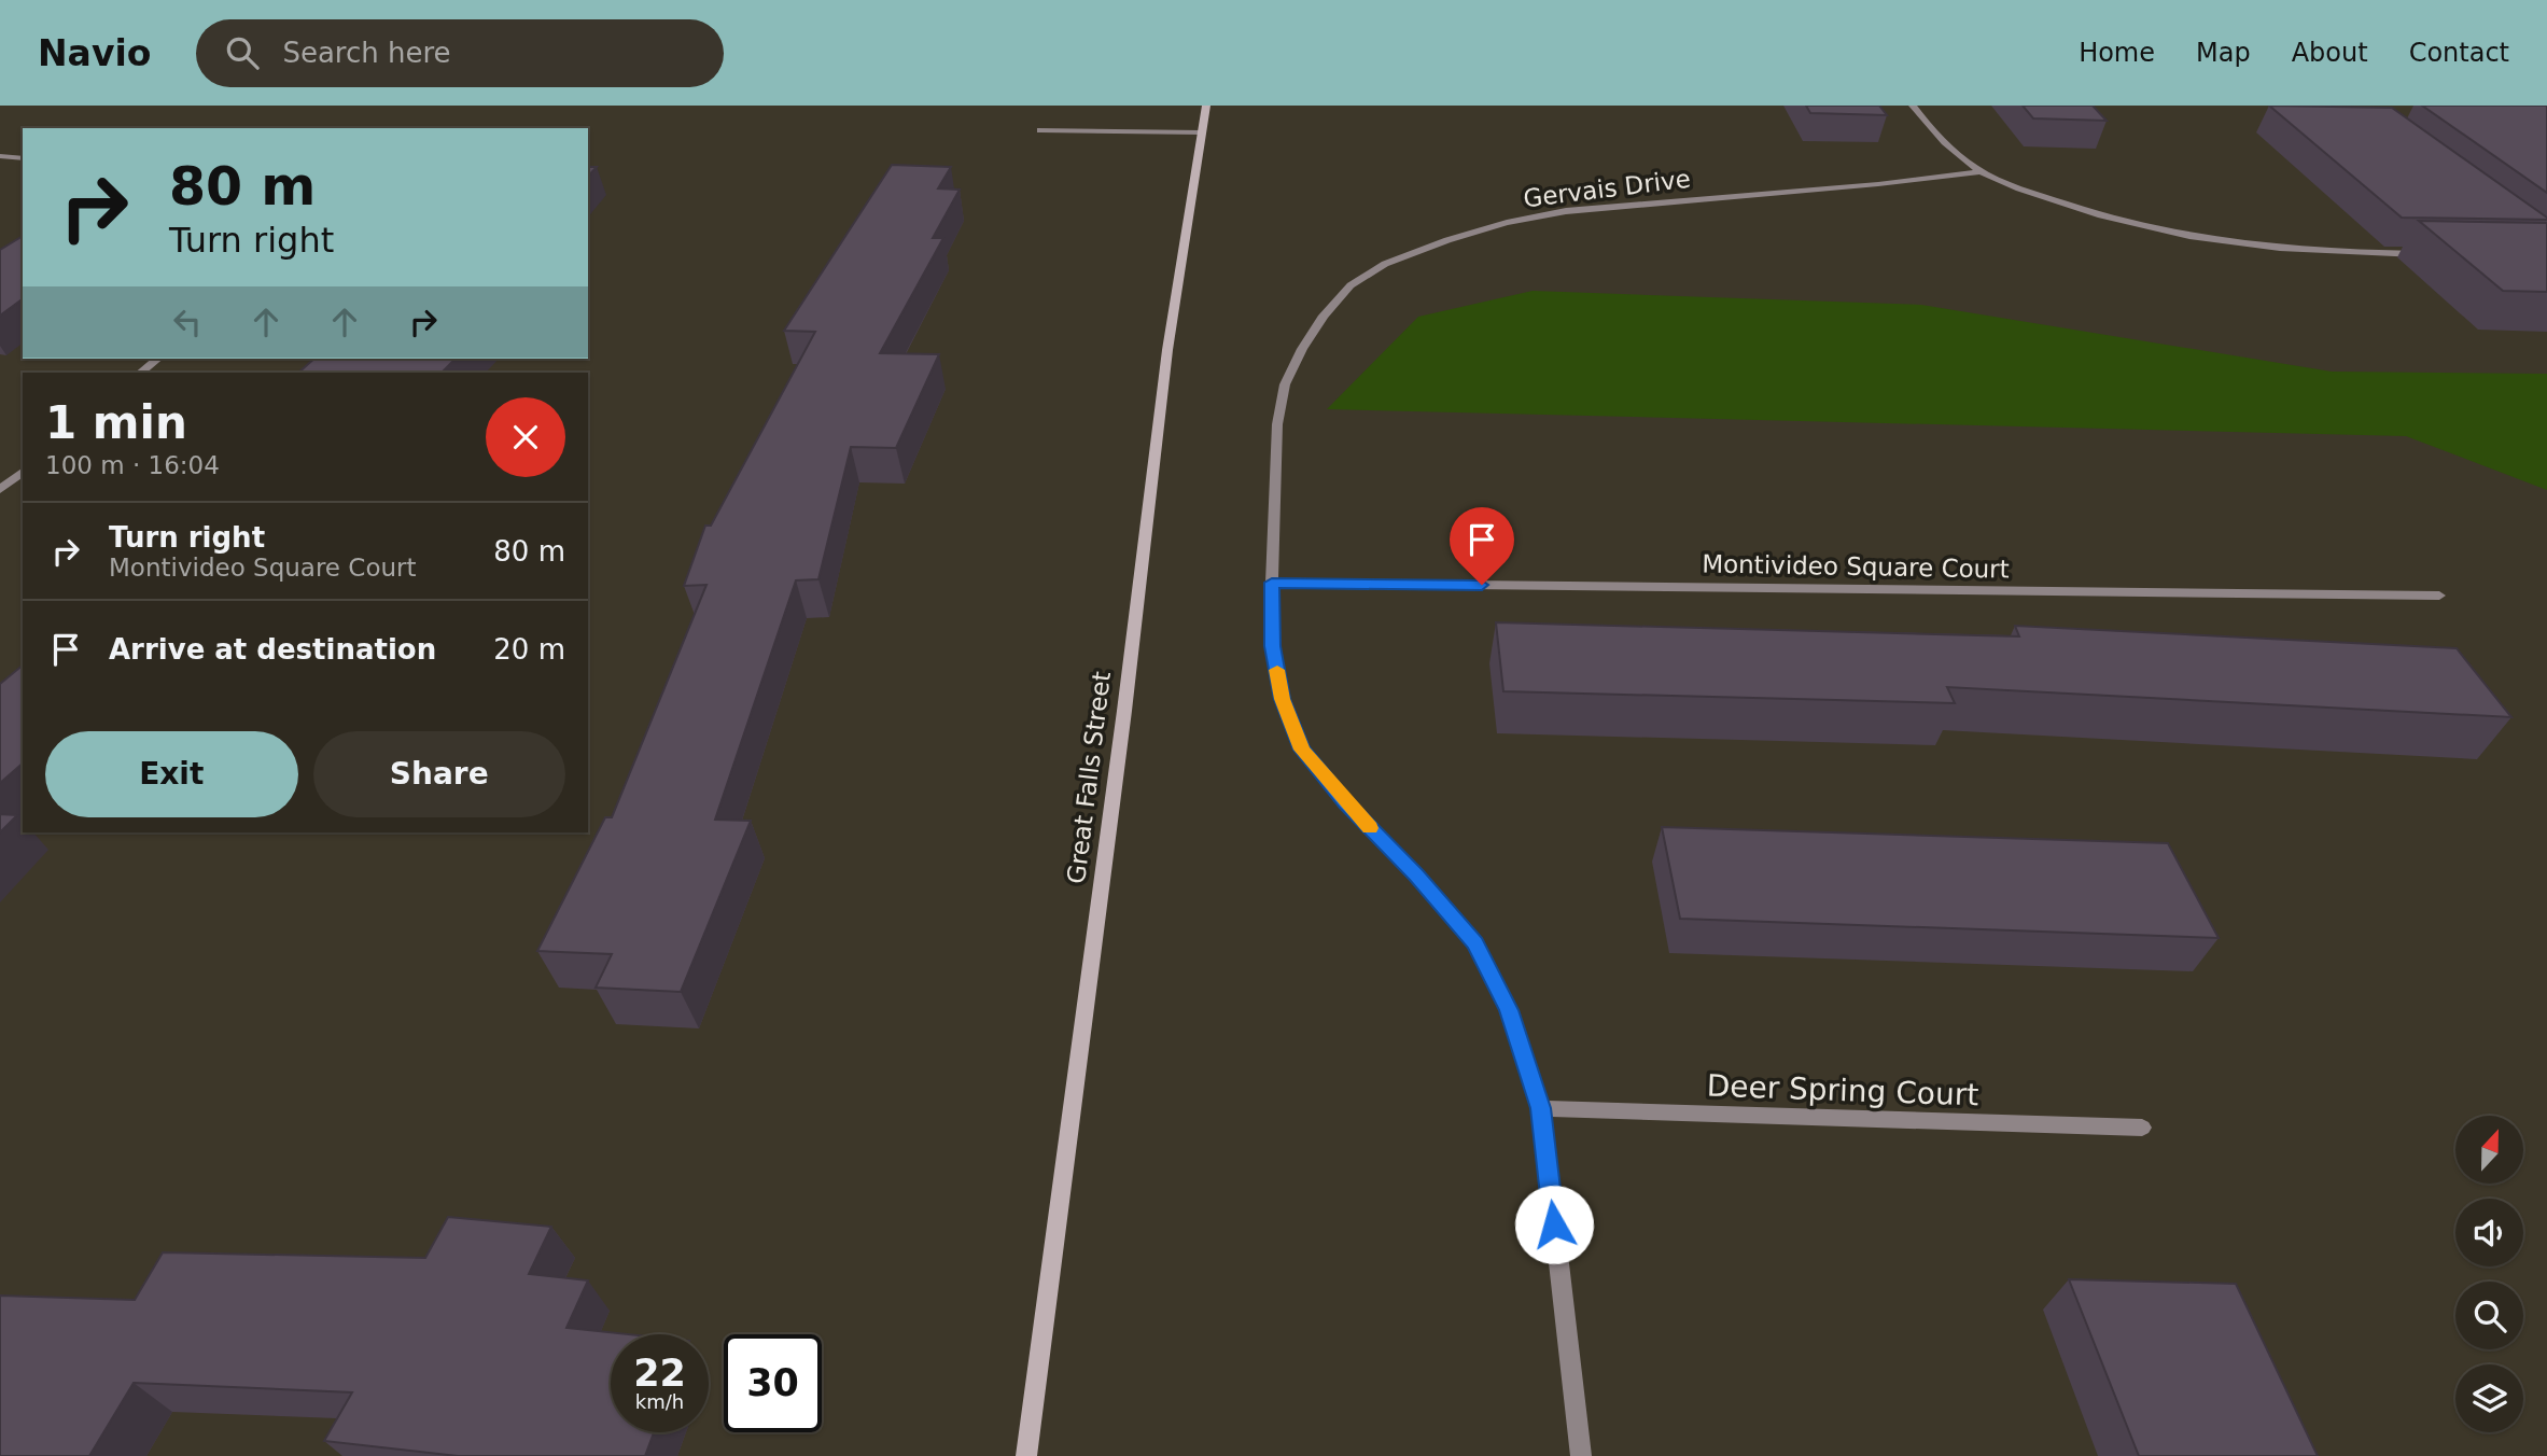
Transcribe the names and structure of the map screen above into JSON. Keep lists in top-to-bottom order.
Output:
{
  "streets": {
    "main road": ["Great Falls Street"],
    "street": ["Gervais Drive", "Montivideo Square Court", "Deer Spring Court"]
  },
  "crossings": [
    ["Gervais Drive", "Montivideo Square Court"],
    ["Gervais Drive", "Deer Spring Court"]
  ],
  "north": "top",
  "page": {
    "header": "Navio",
    "search": "Search here",
    "nav": [
      "Home",
      "Map",
      "About",
      "Contact"
    ],
    "turn": ["80 m", "Turn right"],
    "heading": ["1 min", "100 m · 16:04"],
    "list": [
      {
        "name": "Turn right",
        "note": "Montivideo Square Court",
        "value": "80 m"
      },
      {
        "name": "Arrive at destination",
        "value": "20 m"
      }
    ],
    "buttons": ["Exit", "Share"],
    "speed": "22 km/h",
    "limit": "30"
  }
}
